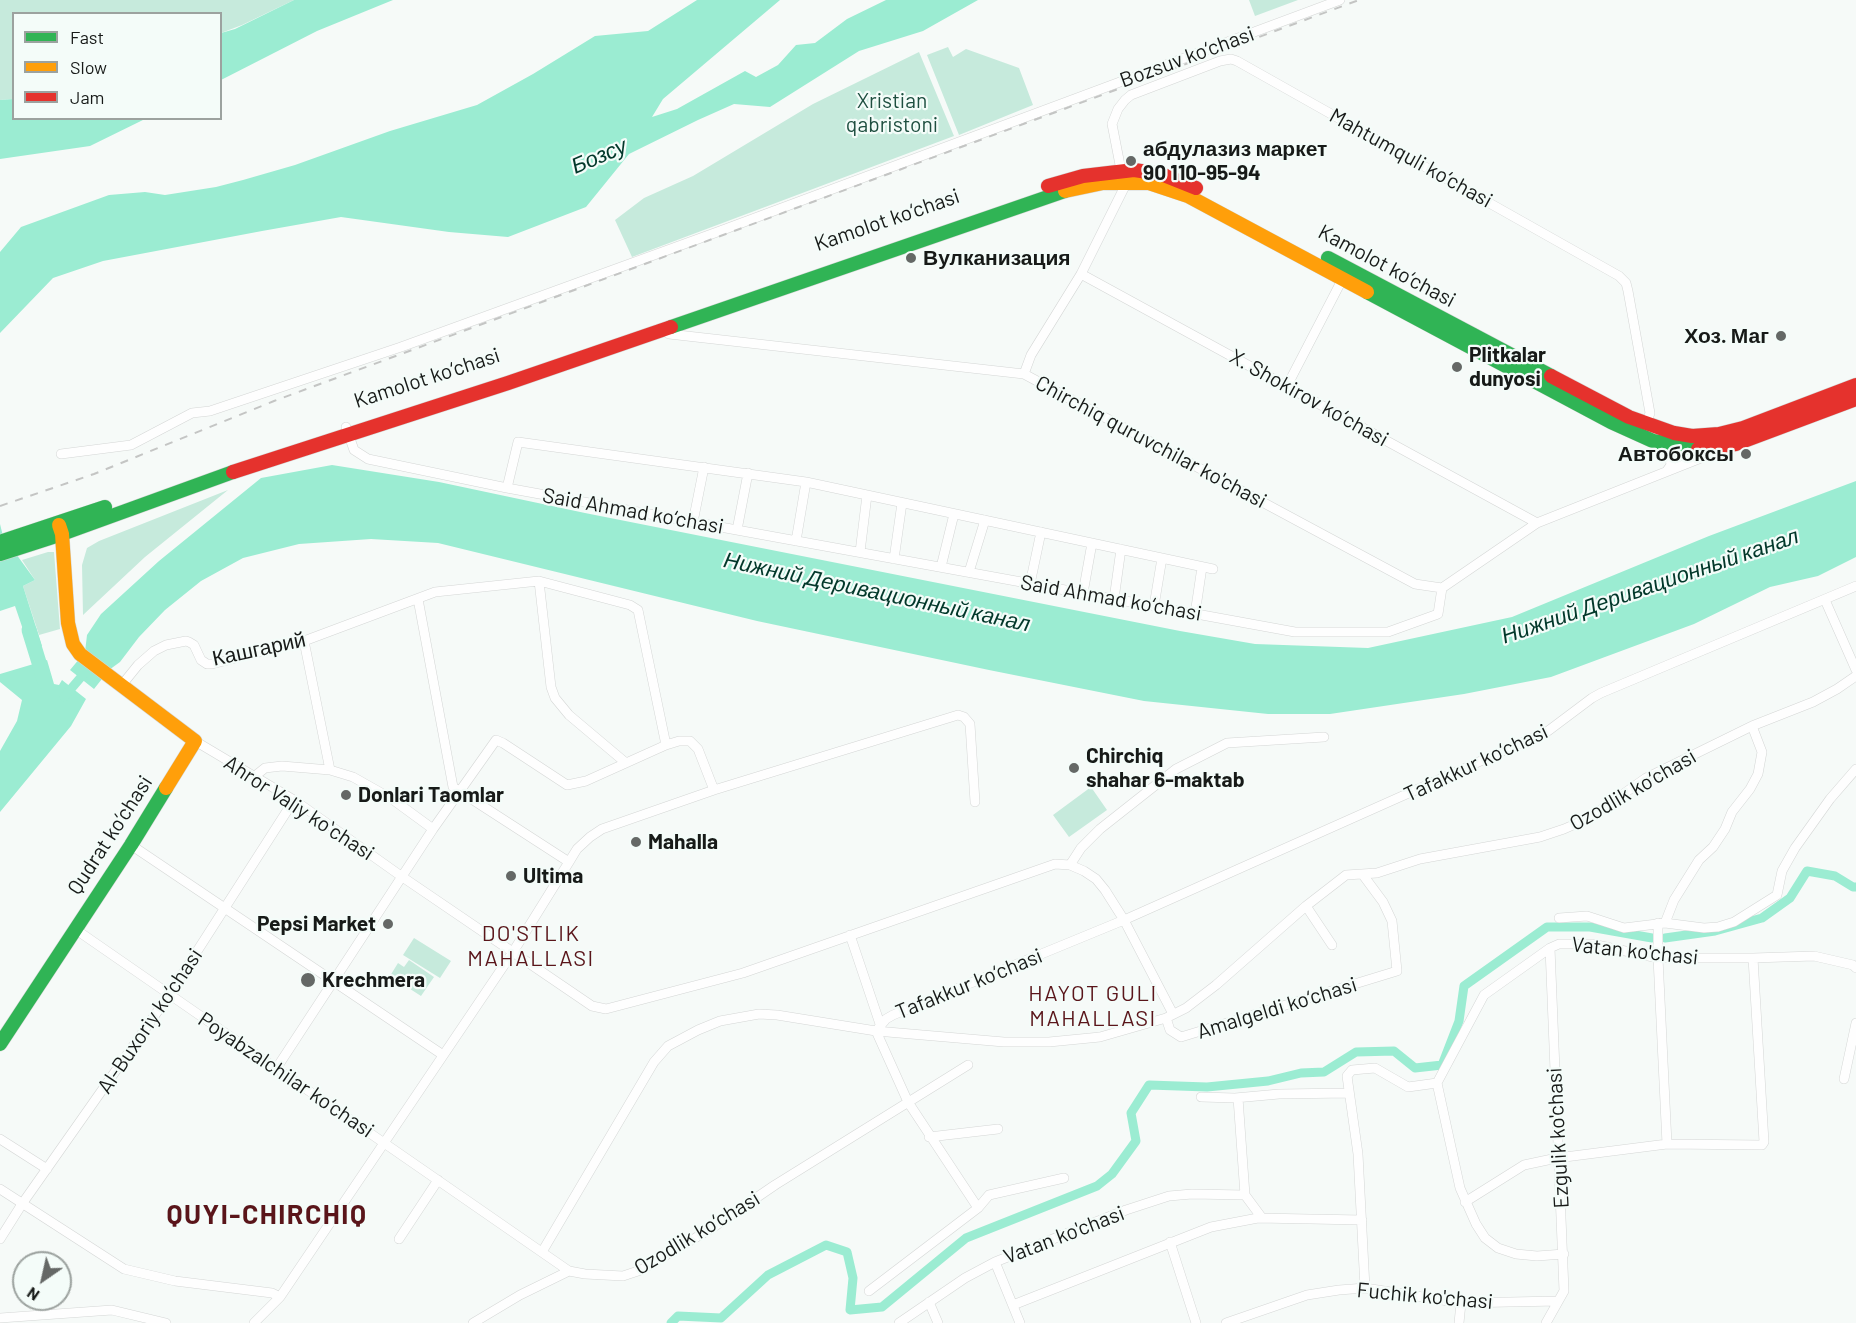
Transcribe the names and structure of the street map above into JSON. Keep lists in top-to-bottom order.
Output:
{
  "streets": {
    "main road": ["Kamolot ko‘chasi", "Qudrat ko‘chasi"],
    "street": [
      "Bozsuv ko‘chasi",
      "Mahtumquli ko‘chasi",
      "X. Shokirov ko‘chasi",
      "Chirchiq quruvchilar ko'chasi",
      "Said Ahmad ko‘chasi",
      "Кашгарий",
      "Tafakkur ko‘chasi",
      "Ozodlik ko‘chasi",
      "Ahror Valiy koʻchasi",
      "Vatan ko'chasi",
      "Amalgeldi ko‘chasi",
      "Al-Buxoriy ko‘chasi",
      "Poyabzalchilar ko‘chasi",
      "Ezgulik ko'chasi",
      "Fuchik ko'chasi"
    ]
  },
  "crossings": [
    ["Mahtumquli ko‘chasi", "Kamolot ko‘chasi"],
    ["Kamolot ko‘chasi", "Said Ahmad ko‘chasi"],
    ["Chirchiq quruvchilar ko'chasi", "Said Ahmad ko‘chasi"],
    ["Tafakkur ko‘chasi", "Ozodlik ko‘chasi"],
    ["Tafakkur ko‘chasi", "Poyabzalchilar ko‘chasi"],
    ["Ozodlik ko‘chasi", "Amalgeldi ko‘chasi"],
    ["Ozodlik ko‘chasi", "Poyabzalchilar ko‘chasi"],
    ["Ahror Valiy koʻchasi", "Qudrat ko‘chasi"],
    ["Ahror Valiy koʻchasi", "Al-Buxoriy ko‘chasi"],
    ["Qudrat ko‘chasi", "Poyabzalchilar ko‘chasi"],
    ["Vatan ko'chasi", "Ezgulik ko'chasi"],
    ["Al-Buxoriy ko‘chasi", "Poyabzalchilar ko‘chasi"],
    ["Ezgulik ko'chasi", "Fuchik ko'chasi"]
  ],
  "districts": ["DO'STLIK MAHALLASI", "HAYOT GULI MAHALLASI", "QUYI-CHIRCHIQ"],
  "water": ["Бозсу", "Нижний Деривационный канал"],
  "parks": ["Xristian qabristoni"],
  "places": [
    "абдулазиз маркет 90 110-95-94",
    "Вулканизация",
    "Хоз. Маг",
    "Plitkalar dunyosi",
    "Автобоксы",
    "Chirchiq shahar 6-maktab",
    "Donlari Taomlar",
    "Mahalla",
    "Ultima",
    "Pepsi Market",
    "Krechmera"
  ],
  "legend": ["Fast", "Slow", "Jam"],
  "north": "bottom left"
}
